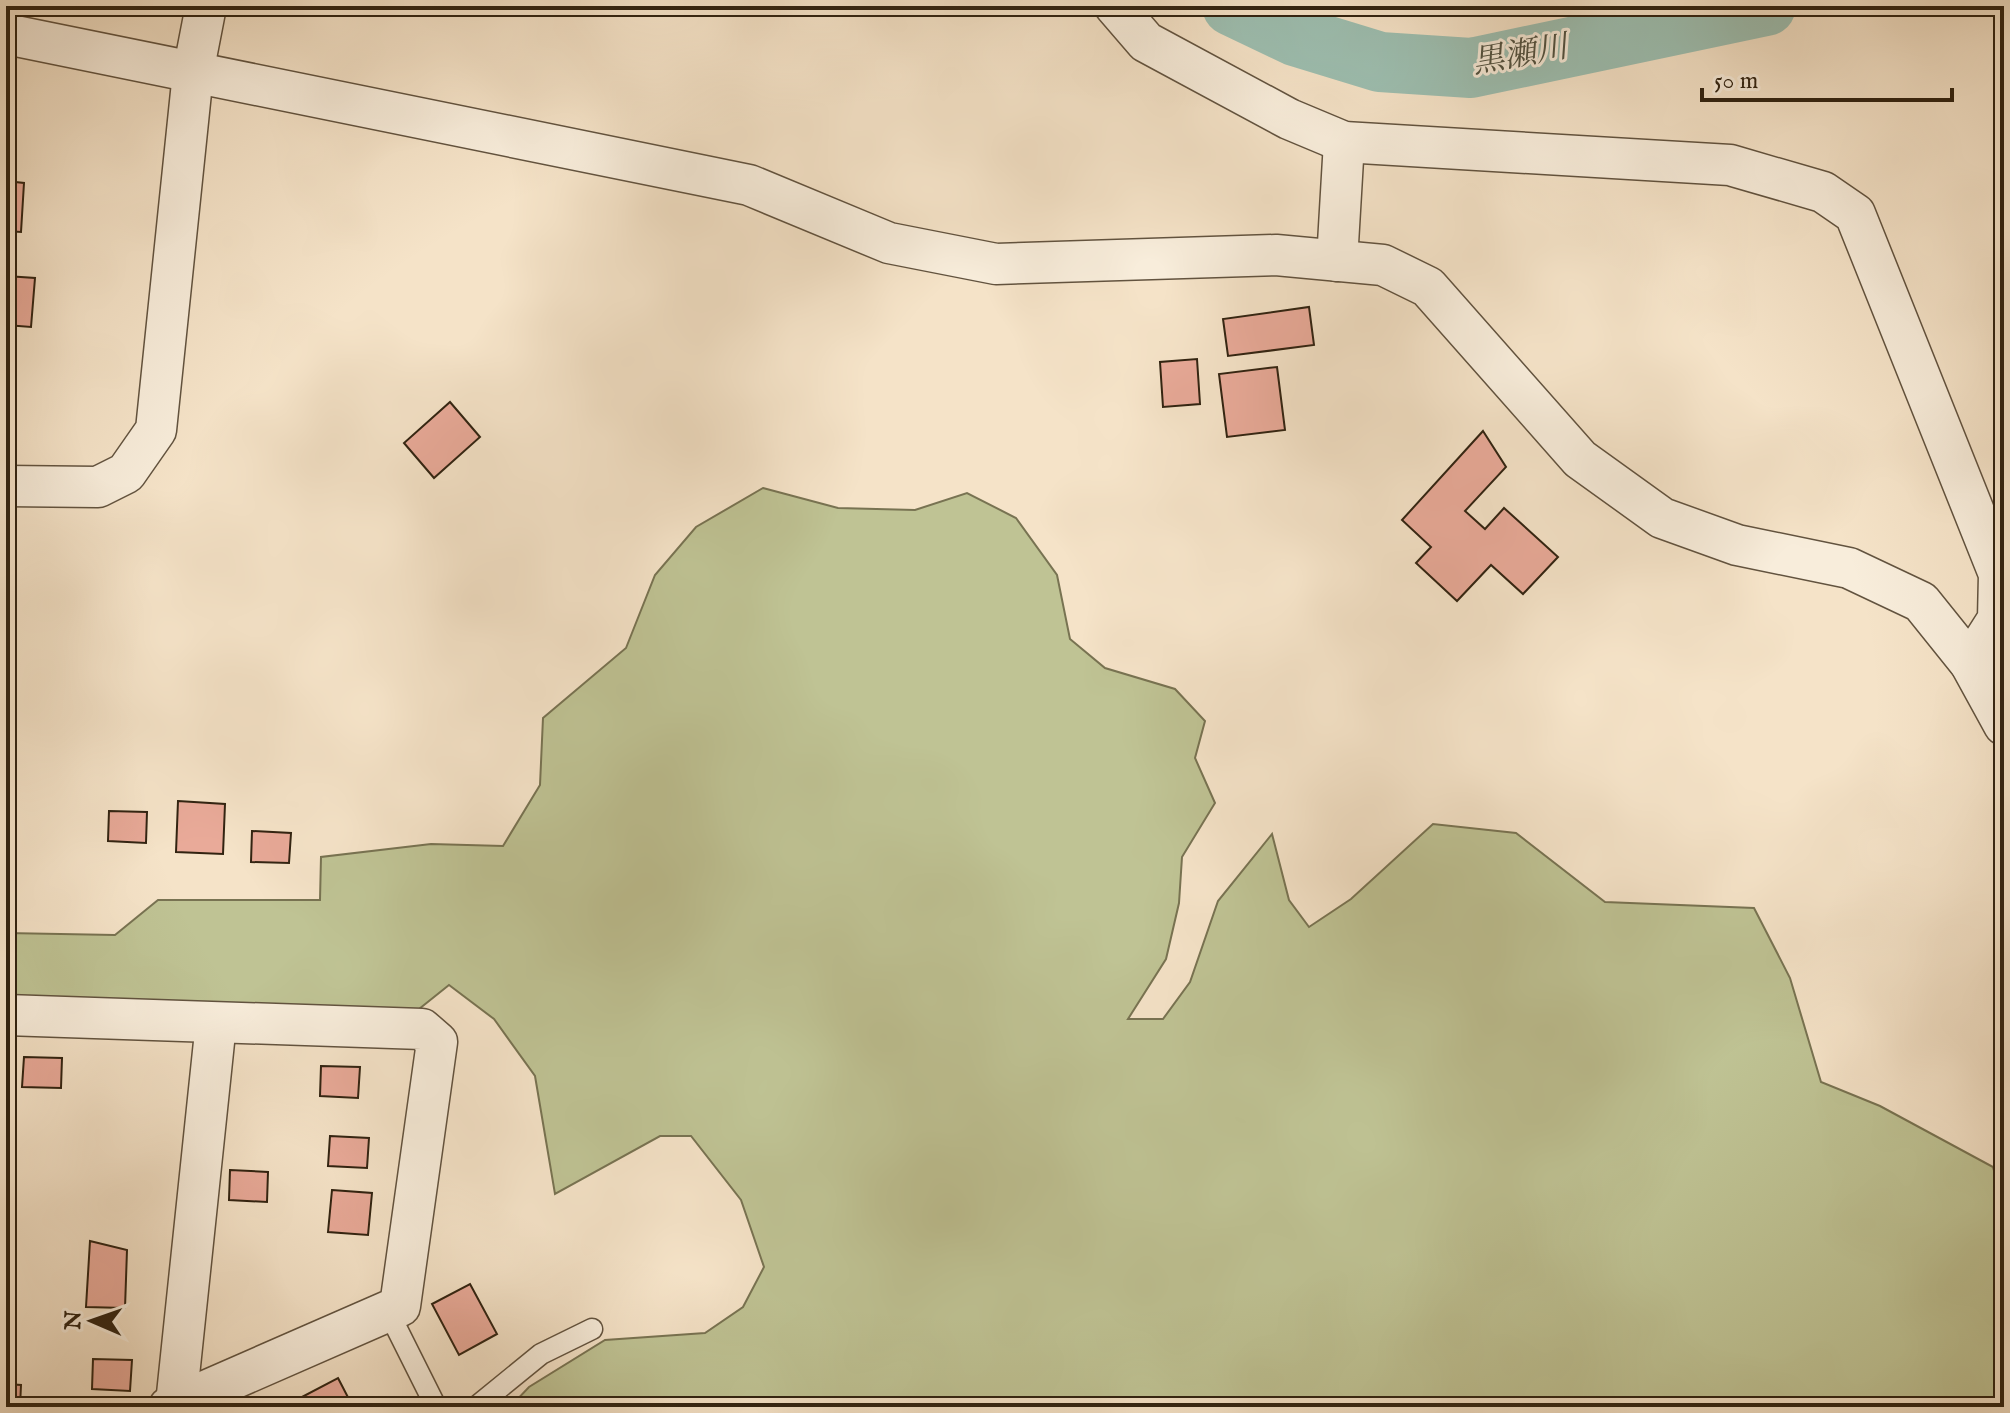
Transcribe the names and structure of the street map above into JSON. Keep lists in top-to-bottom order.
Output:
{
  "water": ["黒瀬川"],
  "scale_bar": "50 m",
  "north": "left"
}
